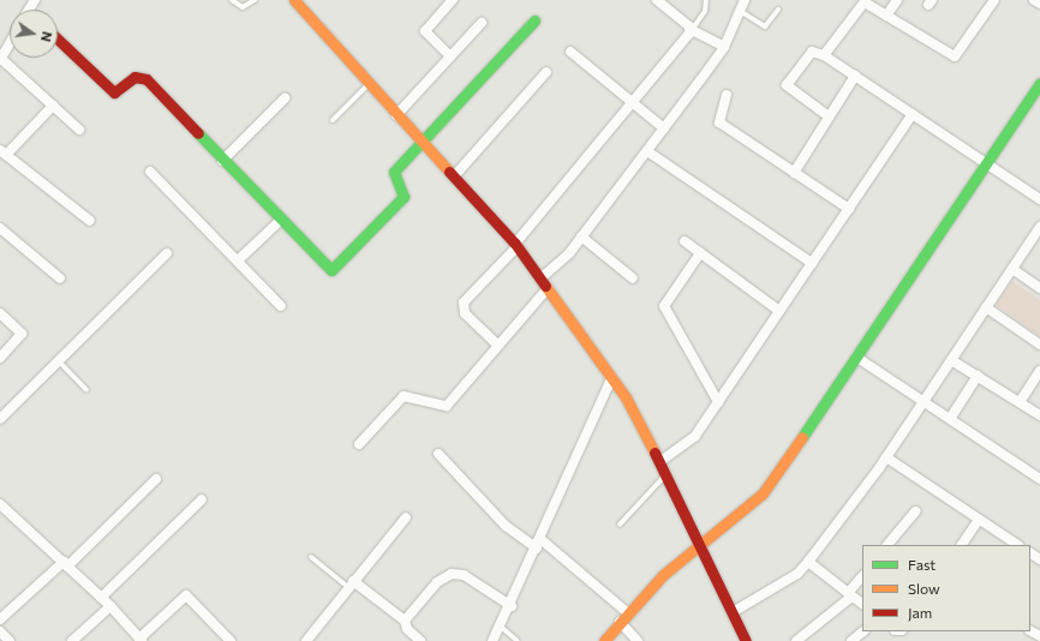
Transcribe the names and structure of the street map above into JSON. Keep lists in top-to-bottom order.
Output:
{
  "legend": ["Fast", "Slow", "Jam"],
  "north": "right"
}
